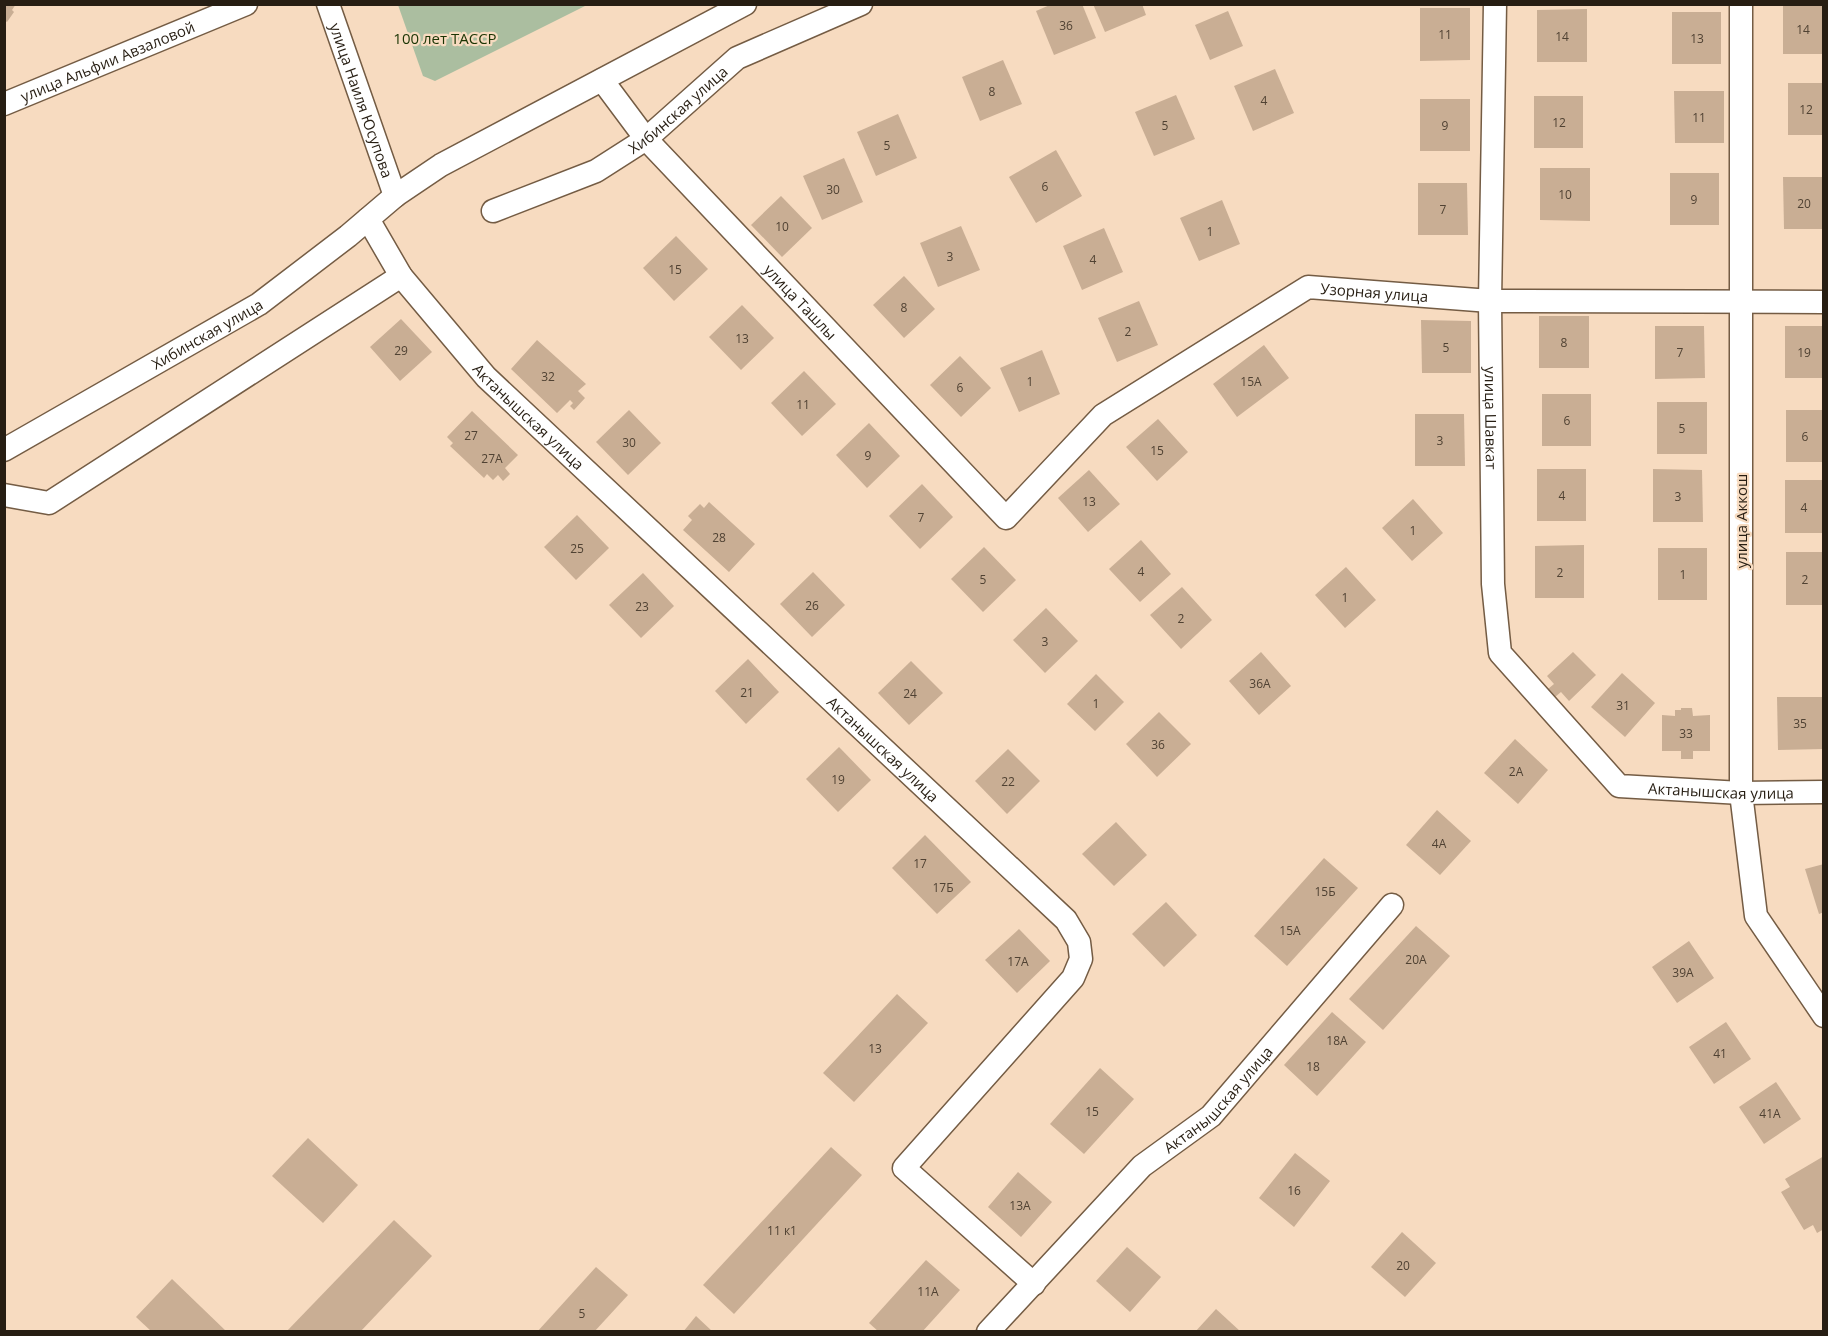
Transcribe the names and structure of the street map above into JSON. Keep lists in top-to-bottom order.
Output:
{
  "streets": {
    "street": [
      "улица Альфии Авзаловой",
      "улица Наиля Юсупова",
      "Хибинская улица",
      "Узорная улица",
      "улица Ташлы",
      "Актанышская улица",
      "улица Шавкат",
      "улица Аккош"
    ]
  },
  "crossings": [
    ["улица Наиля Юсупова", "Хибинская улица"],
    ["Хибинская улица", "улица Ташлы"],
    ["Хибинская улица", "Актанышская улица"],
    ["Узорная улица", "улица Ташлы"],
    ["Узорная улица", "улица Шавкат"],
    ["Узорная улица", "улица Аккош"],
    ["Актанышская улица", "улица Шавкат"],
    ["Актанышская улица", "улица Аккош"]
  ],
  "parks": ["100 лет ТАССР"],
  "house_numbers": [
    "36",
    "14",
    "11",
    "14",
    "13",
    "8",
    "4",
    "12",
    "11",
    "12",
    "5",
    "9",
    "5",
    "6",
    "30",
    "10",
    "9",
    "20",
    "7",
    "10",
    "1",
    "3",
    "4",
    "15",
    "8",
    "2",
    "13",
    "8",
    "5",
    "29",
    "7",
    "19",
    "32",
    "1",
    "15А",
    "6",
    "11",
    "6",
    "5",
    "27",
    "6",
    "3",
    "30",
    "15",
    "9",
    "27А",
    "4",
    "3",
    "13",
    "4",
    "7",
    "1",
    "28",
    "25",
    "4",
    "2",
    "1",
    "5",
    "2",
    "1",
    "26",
    "23",
    "2",
    "3",
    "36А",
    "21",
    "24",
    "1",
    "31",
    "35",
    "33",
    "36",
    "2А",
    "19",
    "22",
    "4А",
    "17",
    "17Б",
    "15Б",
    "15А",
    "20А",
    "17А",
    "39А",
    "18А",
    "13",
    "41",
    "18",
    "15",
    "41А",
    "16",
    "13А",
    "11 к1",
    "20",
    "11А",
    "5"
  ]
}
